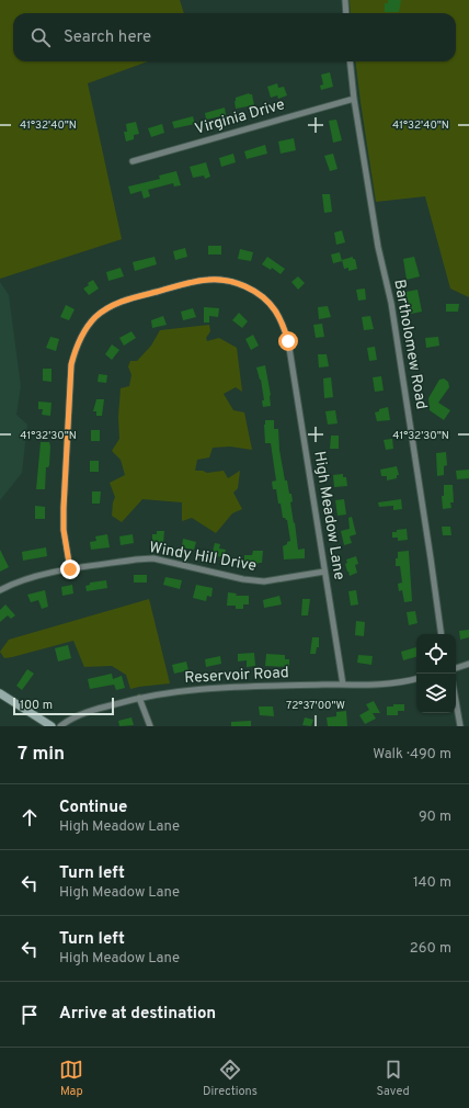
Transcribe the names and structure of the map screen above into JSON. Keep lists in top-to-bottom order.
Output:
{
  "streets": {
    "street": [
      "Virginia Drive",
      "Bartholomew Road",
      "High Meadow Lane",
      "Windy Hill Drive",
      "Reservoir Road"
    ]
  },
  "crossings": [
    ["Virginia Drive", "Bartholomew Road"],
    ["High Meadow Lane", "Windy Hill Drive"],
    ["High Meadow Lane", "Reservoir Road"]
  ],
  "scale_bar": "100 m",
  "page": {
    "search": "Search here",
    "scale": "100 m",
    "heading": ["7 min", "Walk · 490 m"],
    "list": [
      ["Continue", "High Meadow Lane", "90 m"],
      ["Turn left", "High Meadow Lane", "140 m"],
      ["Turn left", "High Meadow Lane", "260 m"],
      "Arrive at destination"
    ],
    "nav": ["Map", "Directions", "Saved"]
  },
  "coordinates": ["41°32'40\"N", "41°32'30\"N", "72°37'00\"W"]
}
